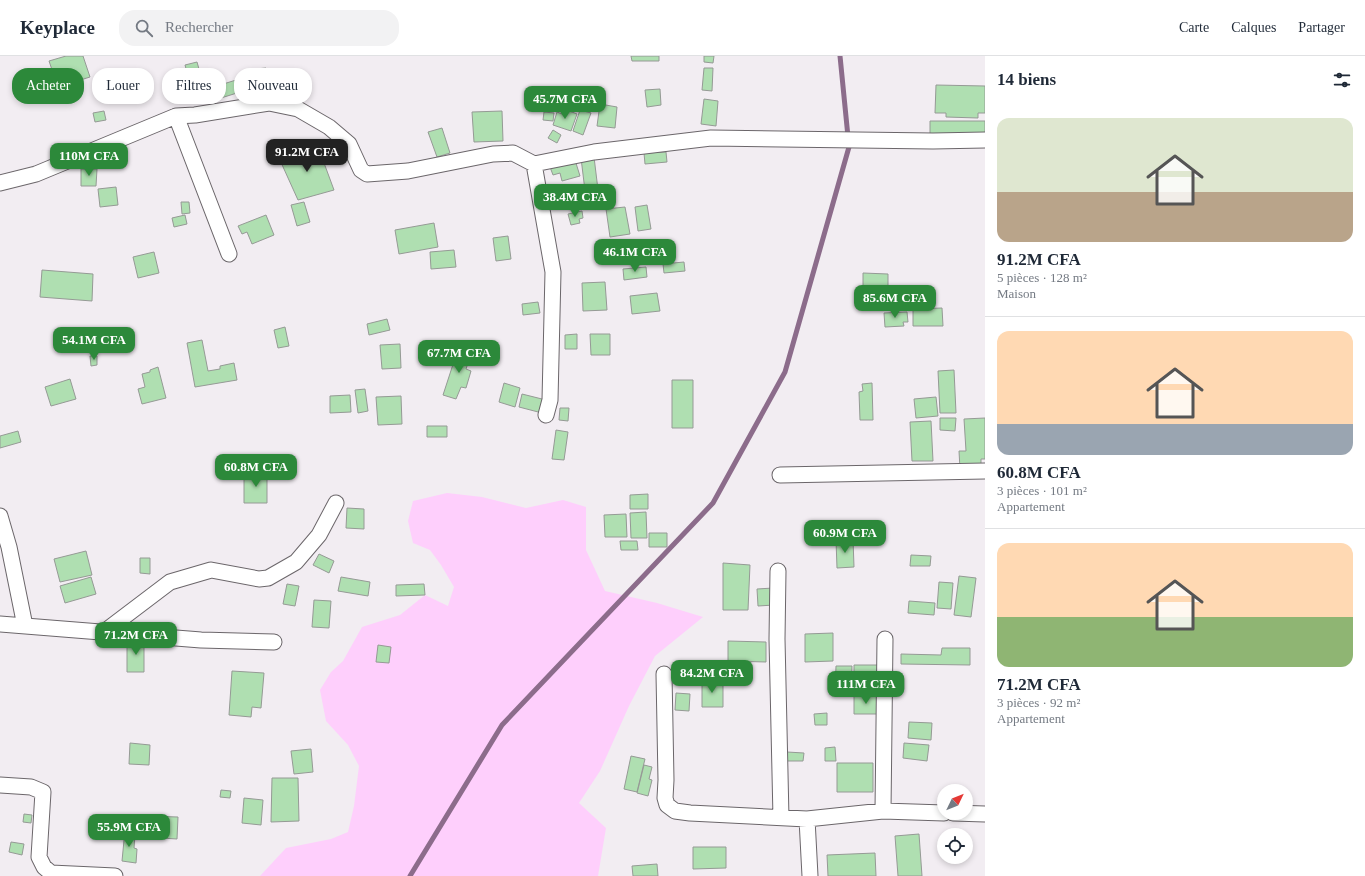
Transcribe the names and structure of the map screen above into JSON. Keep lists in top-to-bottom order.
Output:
{
  "north": "top right",
  "page": {
    "header": "Keyplace",
    "search": "Rechercher",
    "nav": ["Carte", "Calques", "Partager"],
    "heading": "14 biens",
    "chip": [
      "Acheter",
      "Louer",
      "Filtres",
      "Nouveau"
    ],
    "price": [
      "45.7M CFA",
      "91.2M CFA",
      "110M CFA",
      "38.4M CFA",
      "46.1M CFA",
      "85.6M CFA",
      "54.1M CFA",
      "67.7M CFA",
      "60.8M CFA",
      "60.9M CFA",
      "71.2M CFA",
      "84.2M CFA",
      "111M CFA",
      "55.9M CFA"
    ],
    "list": [
      {
        "name": "91.2M CFA",
        "note": "5 pièces · 128 m² · Maison"
      },
      {
        "name": "60.8M CFA",
        "note": "3 pièces · 101 m² · Appartement"
      },
      {
        "name": "71.2M CFA",
        "note": "3 pièces · 92 m² · Appartement"
      }
    ]
  }
}
